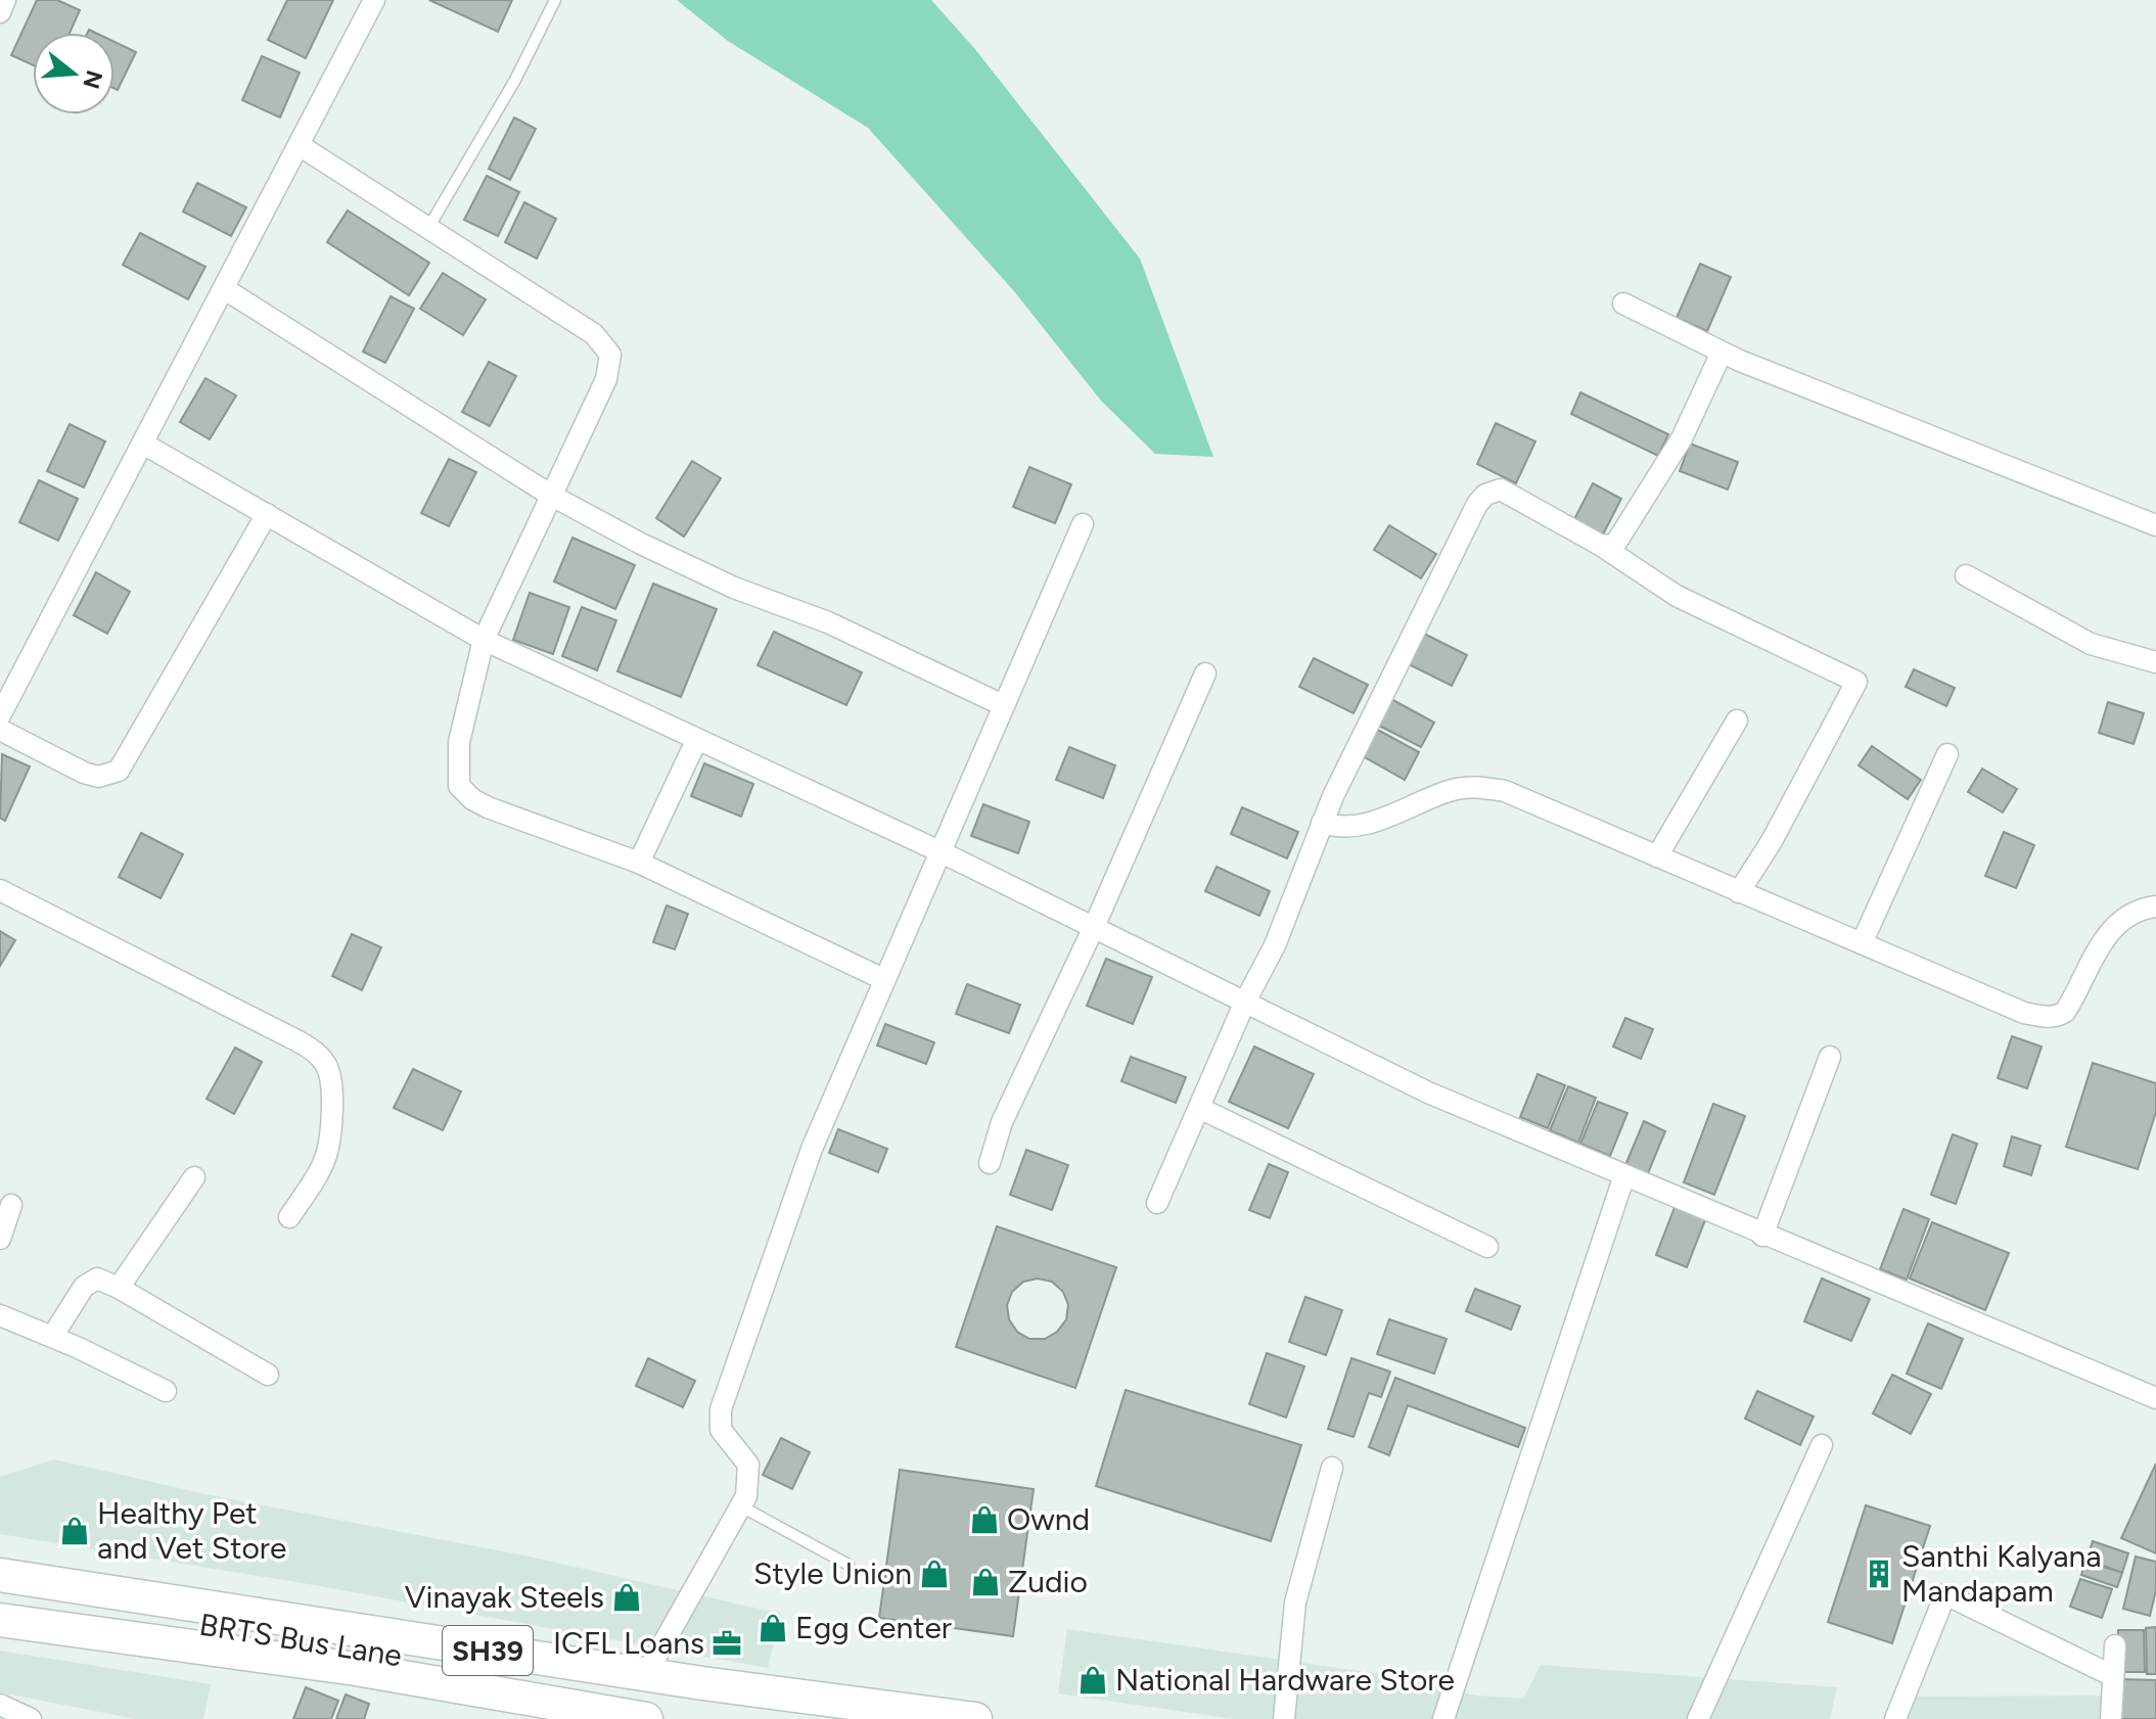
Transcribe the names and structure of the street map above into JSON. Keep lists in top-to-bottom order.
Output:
{
  "streets": {
    "main road": ["BRTS Bus Lane", "SH39"]
  },
  "crossings": [
    ["BRTS Bus Lane", "SH39"]
  ],
  "places": {
    "shop": [
      "Ownd",
      "Healthy Pet and Vet Store",
      "Style Union",
      "Zudio",
      "Vinayak Steels",
      "Egg Center",
      "National Hardware Store"
    ],
    "building": ["Santhi Kalyana Mandapam"],
    "office": ["ICFL Loans"]
  },
  "north": "right"
}
